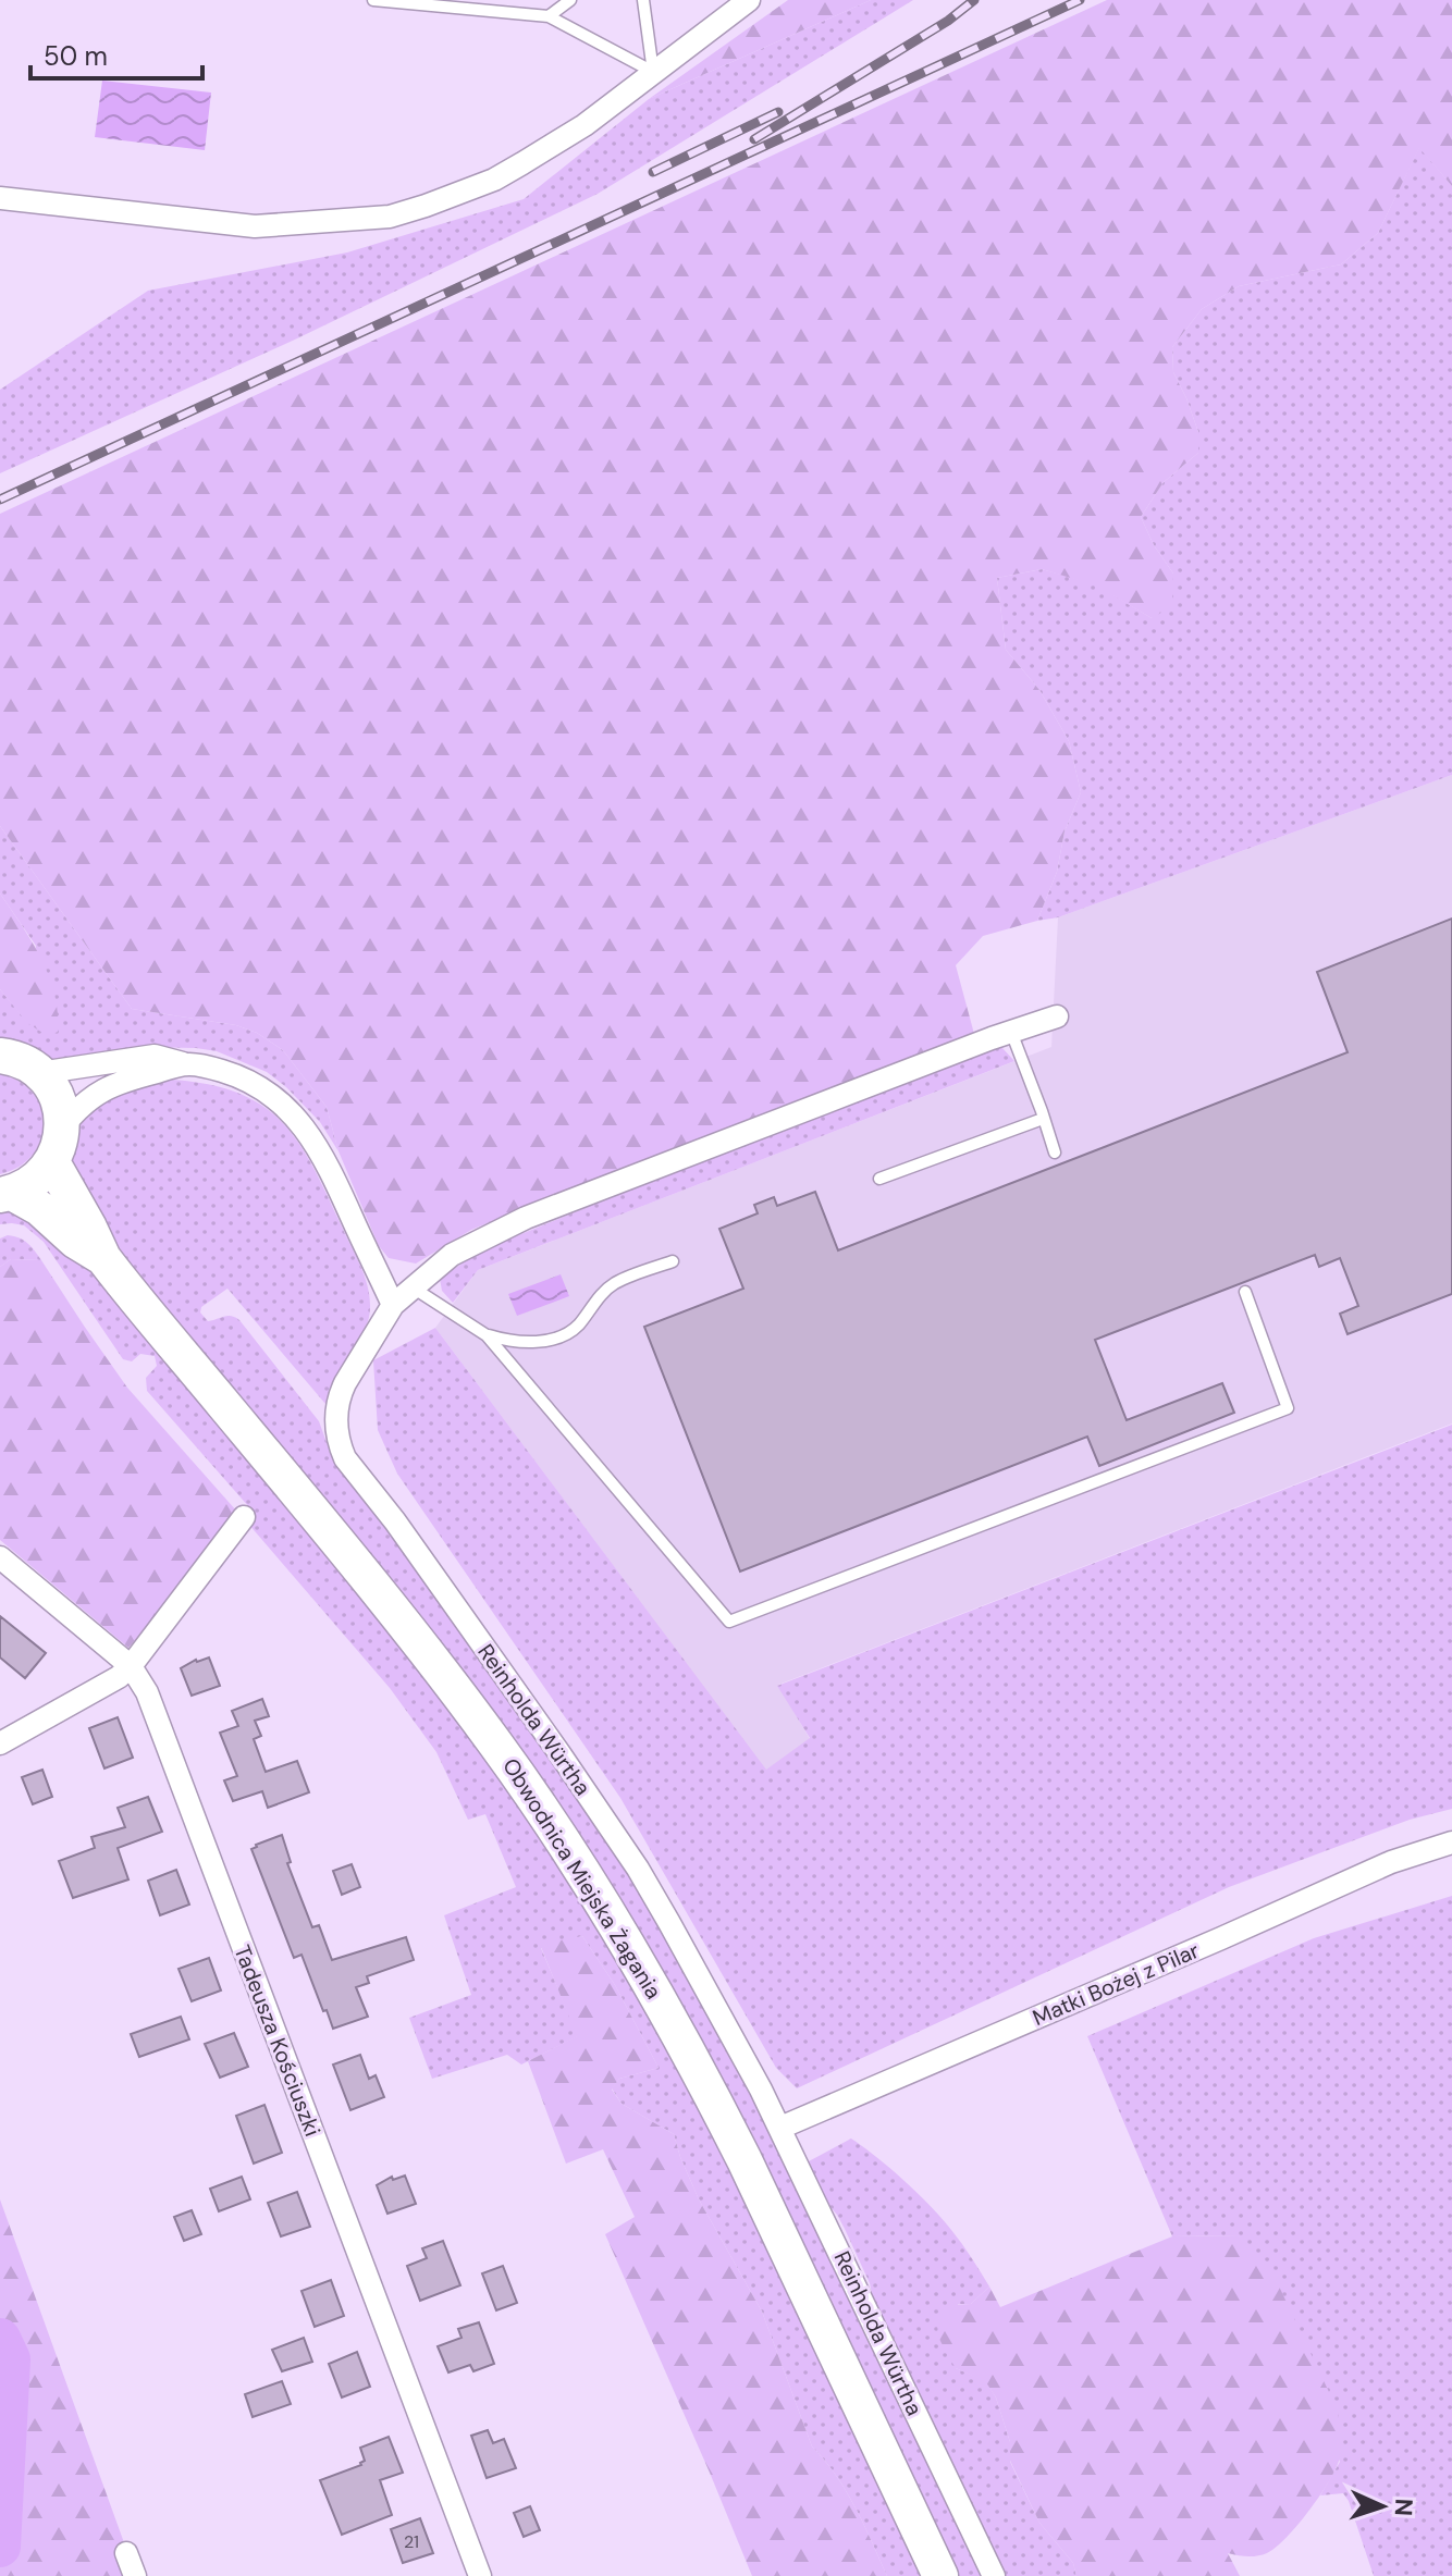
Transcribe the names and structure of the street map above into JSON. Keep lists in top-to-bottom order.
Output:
{
  "streets": {
    "main road": ["Obwodnica Miejska Żagania"],
    "street": ["Reinholda Würtha", "Matki Bożej z Pilar", "Tadeusza Kościuszki"]
  },
  "crossings": [
    ["Reinholda Würtha", "Matki Bożej z Pilar"]
  ],
  "house_numbers": ["21"],
  "scale_bar": "50 m",
  "north": "right"
}
